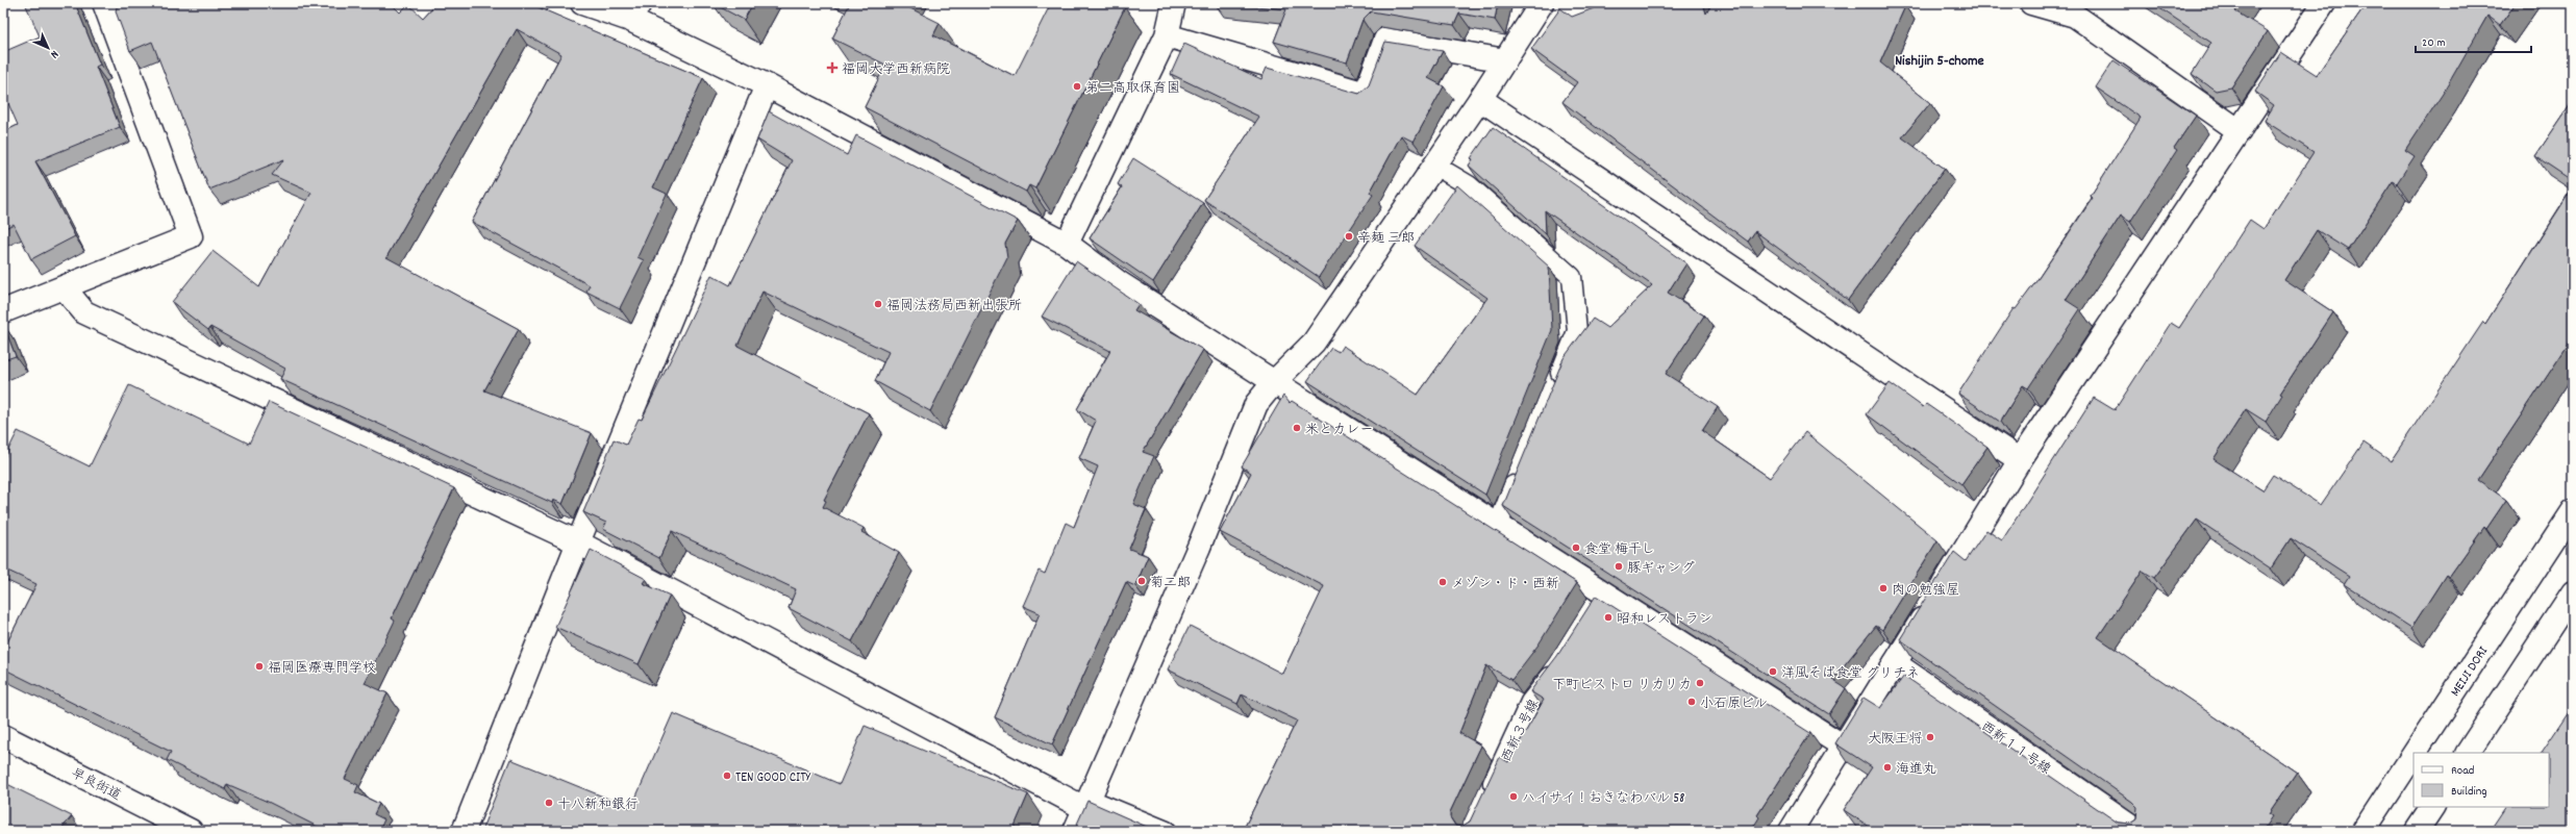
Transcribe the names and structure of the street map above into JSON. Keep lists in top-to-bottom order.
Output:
{
  "streets": {
    "street": ["MEIJI DORI", "西新１１号線", "早良街道"],
    "lane": ["西新３号線"]
  },
  "districts": ["Nishijin 5-chome"],
  "places": {
    "health": ["福岡大学西新病院"],
    "other": [
      "第二高取保育園",
      "辛麺 三郎",
      "福岡法務局西新出張所",
      "米とカレー",
      "食堂 梅干し",
      "豚ギャング",
      "菊二郎",
      "メゾン・ド・西新",
      "肉の勉強屋",
      "昭和レストラン",
      "福岡医療専門学校",
      "洋風そば食堂 グリチネ",
      "下町ビストロ リカリカ",
      "小石原ビル",
      "大阪王将",
      "海進丸",
      "TEN GOOD CITY",
      "ハイサイ！おきなわバル 58",
      "十八新和銀行"
    ]
  },
  "legend": ["Road", "Building"],
  "scale_bar": "20 m",
  "north": "bottom right"
}
